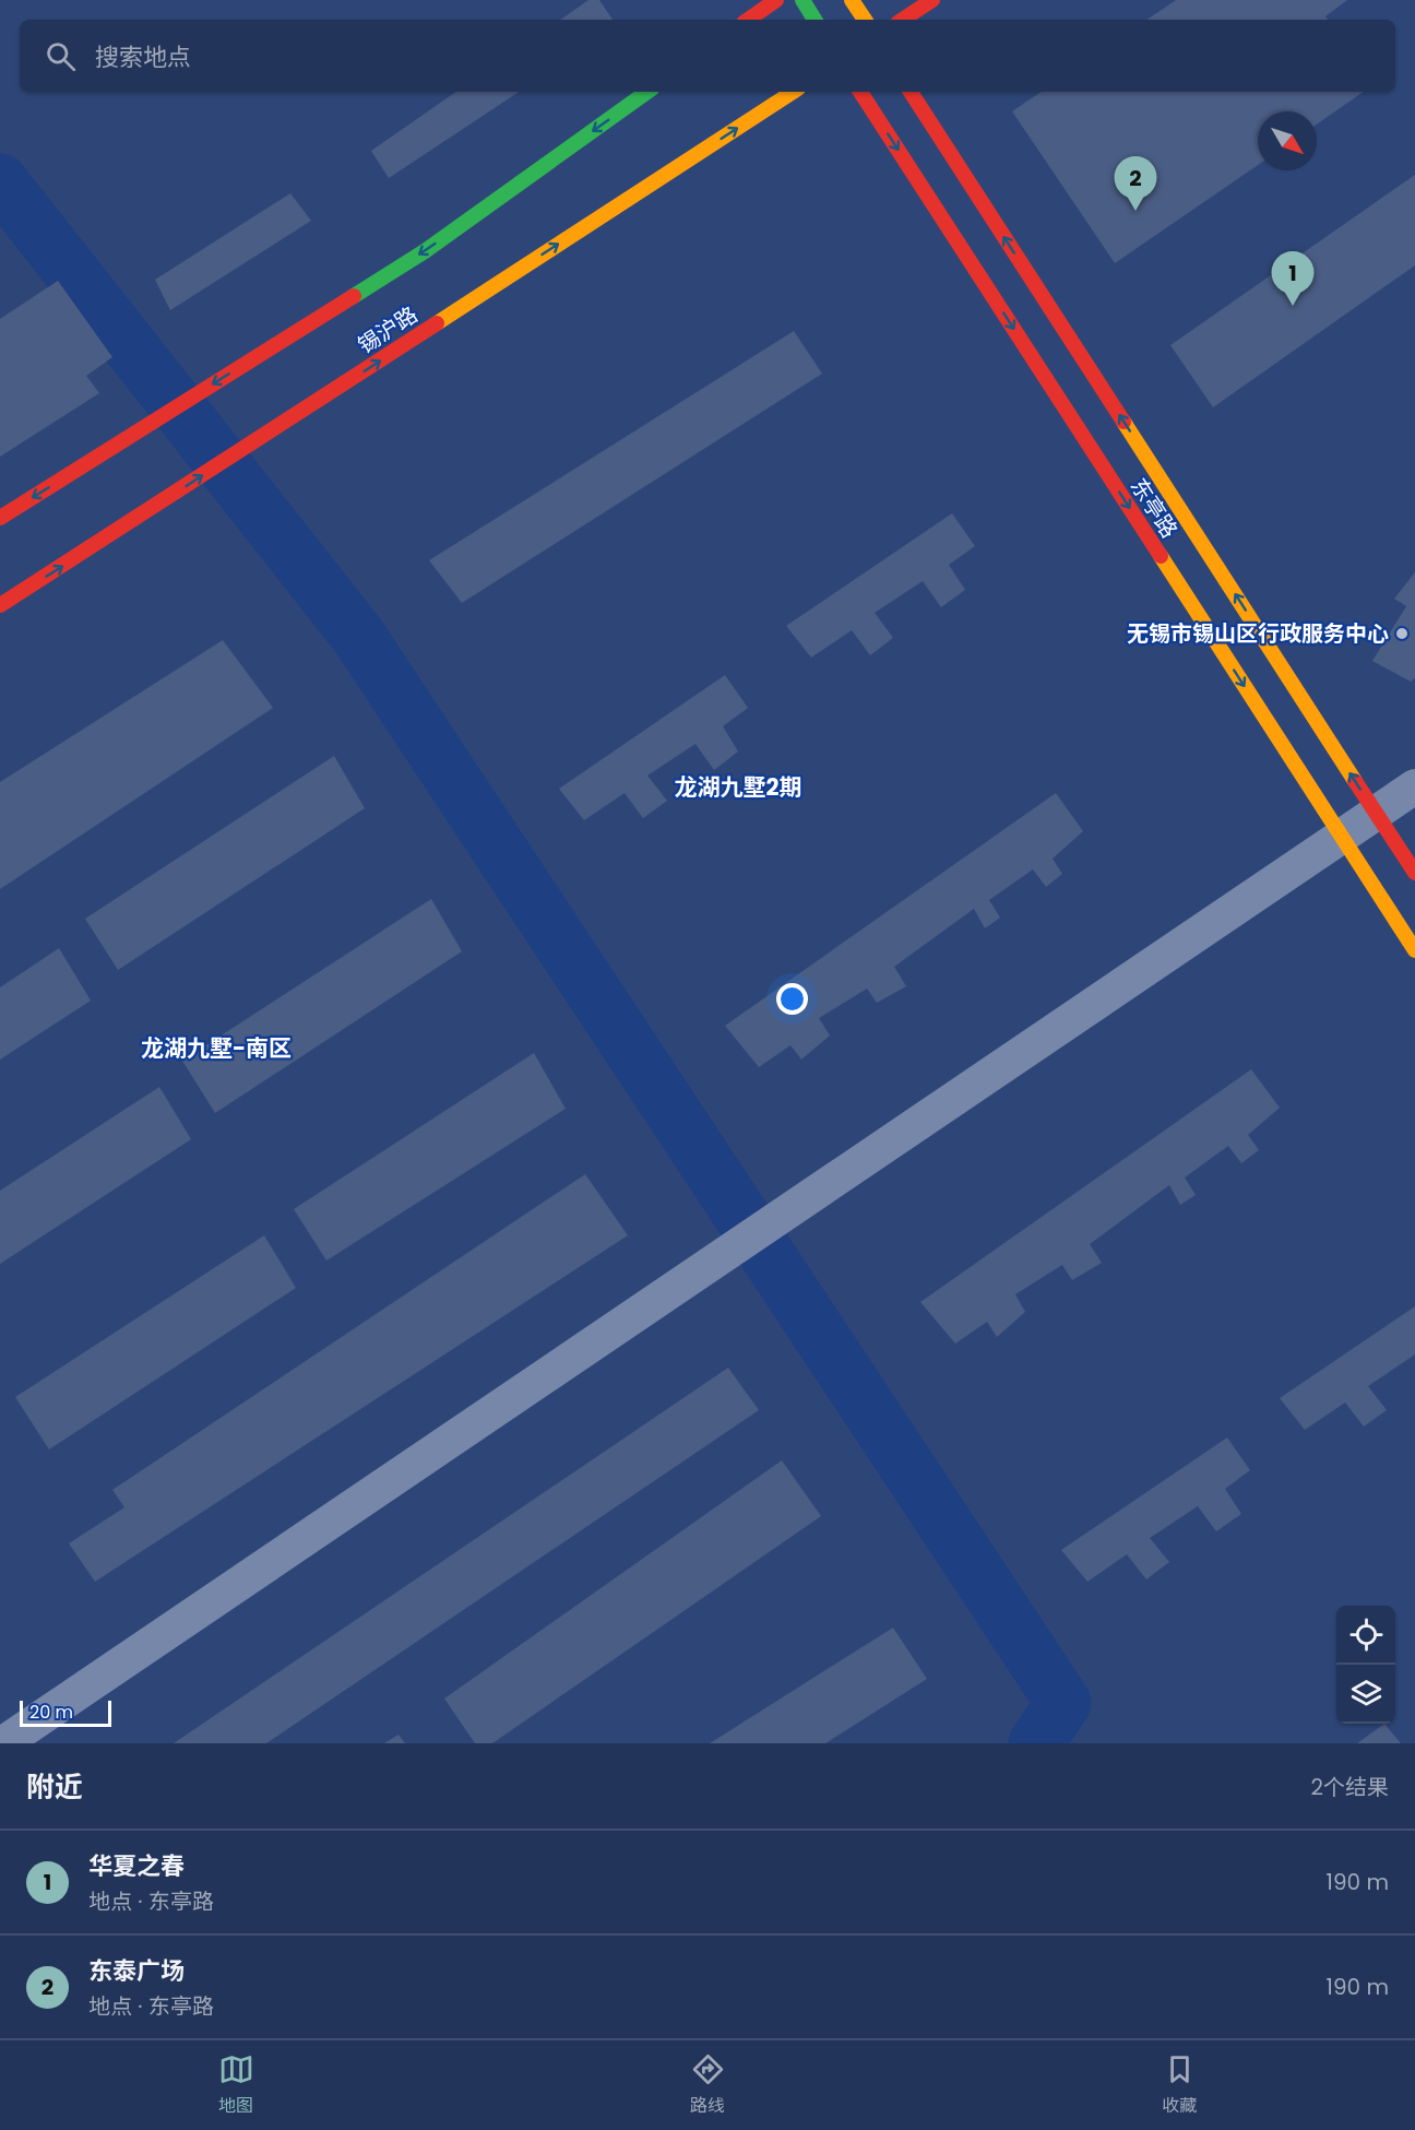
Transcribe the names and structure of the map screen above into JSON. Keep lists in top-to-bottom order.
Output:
{
  "streets": {
    "main road": ["锡沪路", "东亭路"]
  },
  "districts": ["龙湖九墅2期", "龙湖九墅-南区"],
  "places": ["无锡市锡山区行政服务中心"],
  "scale_bar": "20 m",
  "north": "bottom right",
  "page": {
    "search": "搜索地点",
    "pins": ["2", "1"],
    "scale": "20 m",
    "heading": ["附近", "2个结果"],
    "list": [
      {
        "mark": "1",
        "name": "华夏之春",
        "note": "地点 · 东亭路",
        "value": "190 m"
      },
      {
        "mark": "2",
        "name": "东泰广场",
        "note": "地点 · 东亭路",
        "value": "190 m"
      }
    ],
    "nav": ["地图", "路线", "收藏"]
  }
}
